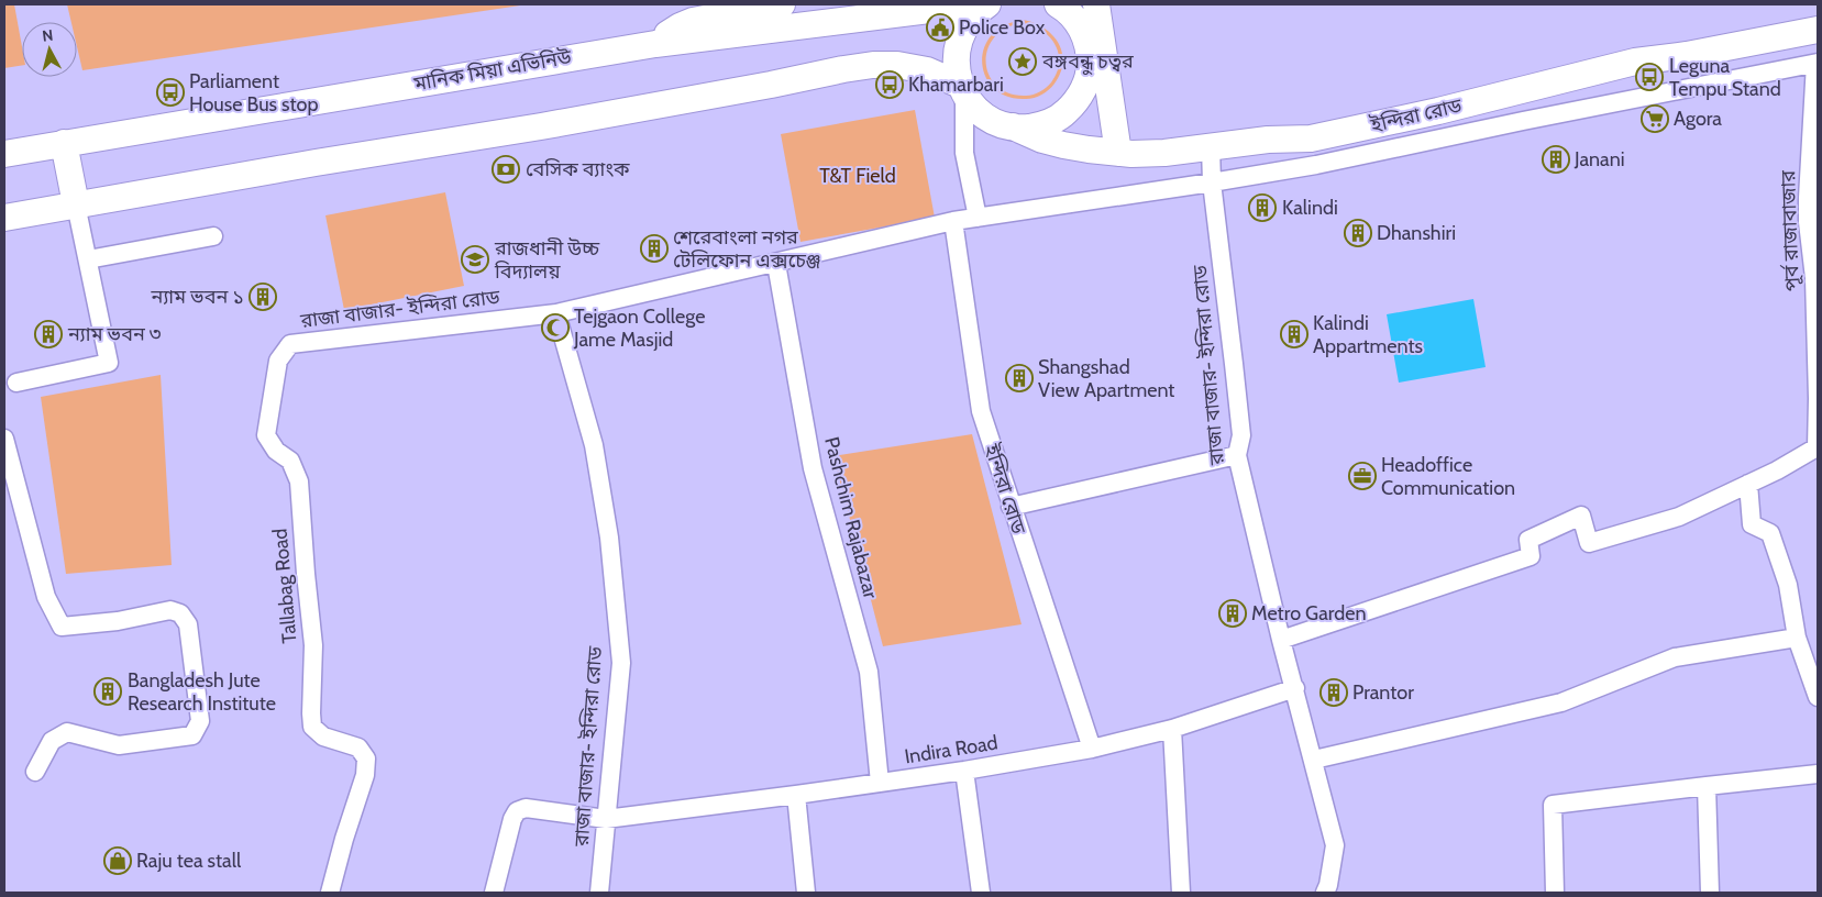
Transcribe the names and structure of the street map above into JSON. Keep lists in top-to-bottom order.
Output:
{
  "streets": {
    "highway": ["মানিক মিয়া এভিনিউ", "ইন্দিরা রোড"],
    "street": [
      "পূর্ব রাজাবাজার",
      "রাজা বাজার- ইন্দিরা রোড",
      "Pashchim Rajabazar",
      "Tallabag Road",
      "Indira Road"
    ]
  },
  "crossings": [
    ["ইন্দিরা রোড", "পূর্ব রাজাবাজার"],
    ["ইন্দিরা রোড", "রাজা বাজার- ইন্দিরা রোড"],
    ["ইন্দিরা রোড", "Indira Road"],
    ["রাজা বাজার- ইন্দিরা রোড", "Pashchim Rajabazar"],
    ["রাজা বাজার- ইন্দিরা রোড", "Tallabag Road"],
    ["রাজা বাজার- ইন্দিরা রোড", "Indira Road"],
    ["Pashchim Rajabazar", "Indira Road"]
  ],
  "parks": ["T&T Field"],
  "places": {
    "public building": ["Police Box"],
    "place": ["বঙ্গবন্ধু চত্বর"],
    "bus stop": ["Leguna Tempu Stand", "Khamarbari", "Parliament House Bus stop"],
    "supermarket": ["Agora"],
    "building": [
      "Janani",
      "Kalindi",
      "Dhanshiri",
      "শেরেবাংলা নগর টেলিফোন এক্সচেঞ্জ",
      "ন্যাম ভবন ১",
      "ন্যাম ভবন ৩",
      "Kalindi Appartments",
      "Shangshad View Apartment",
      "Metro Garden",
      "Bangladesh Jute Research Institute",
      "Prantor"
    ],
    "bank": ["বেসিক ব্যাংক"],
    "school or university": ["রাজধানী উচ্চ বিদ্যালয়"],
    "mosque": ["Tejgaon College Jame Masjid"],
    "office": ["Headoffice Communication"],
    "shop": ["Raju tea stall"]
  },
  "north": "top"
}
